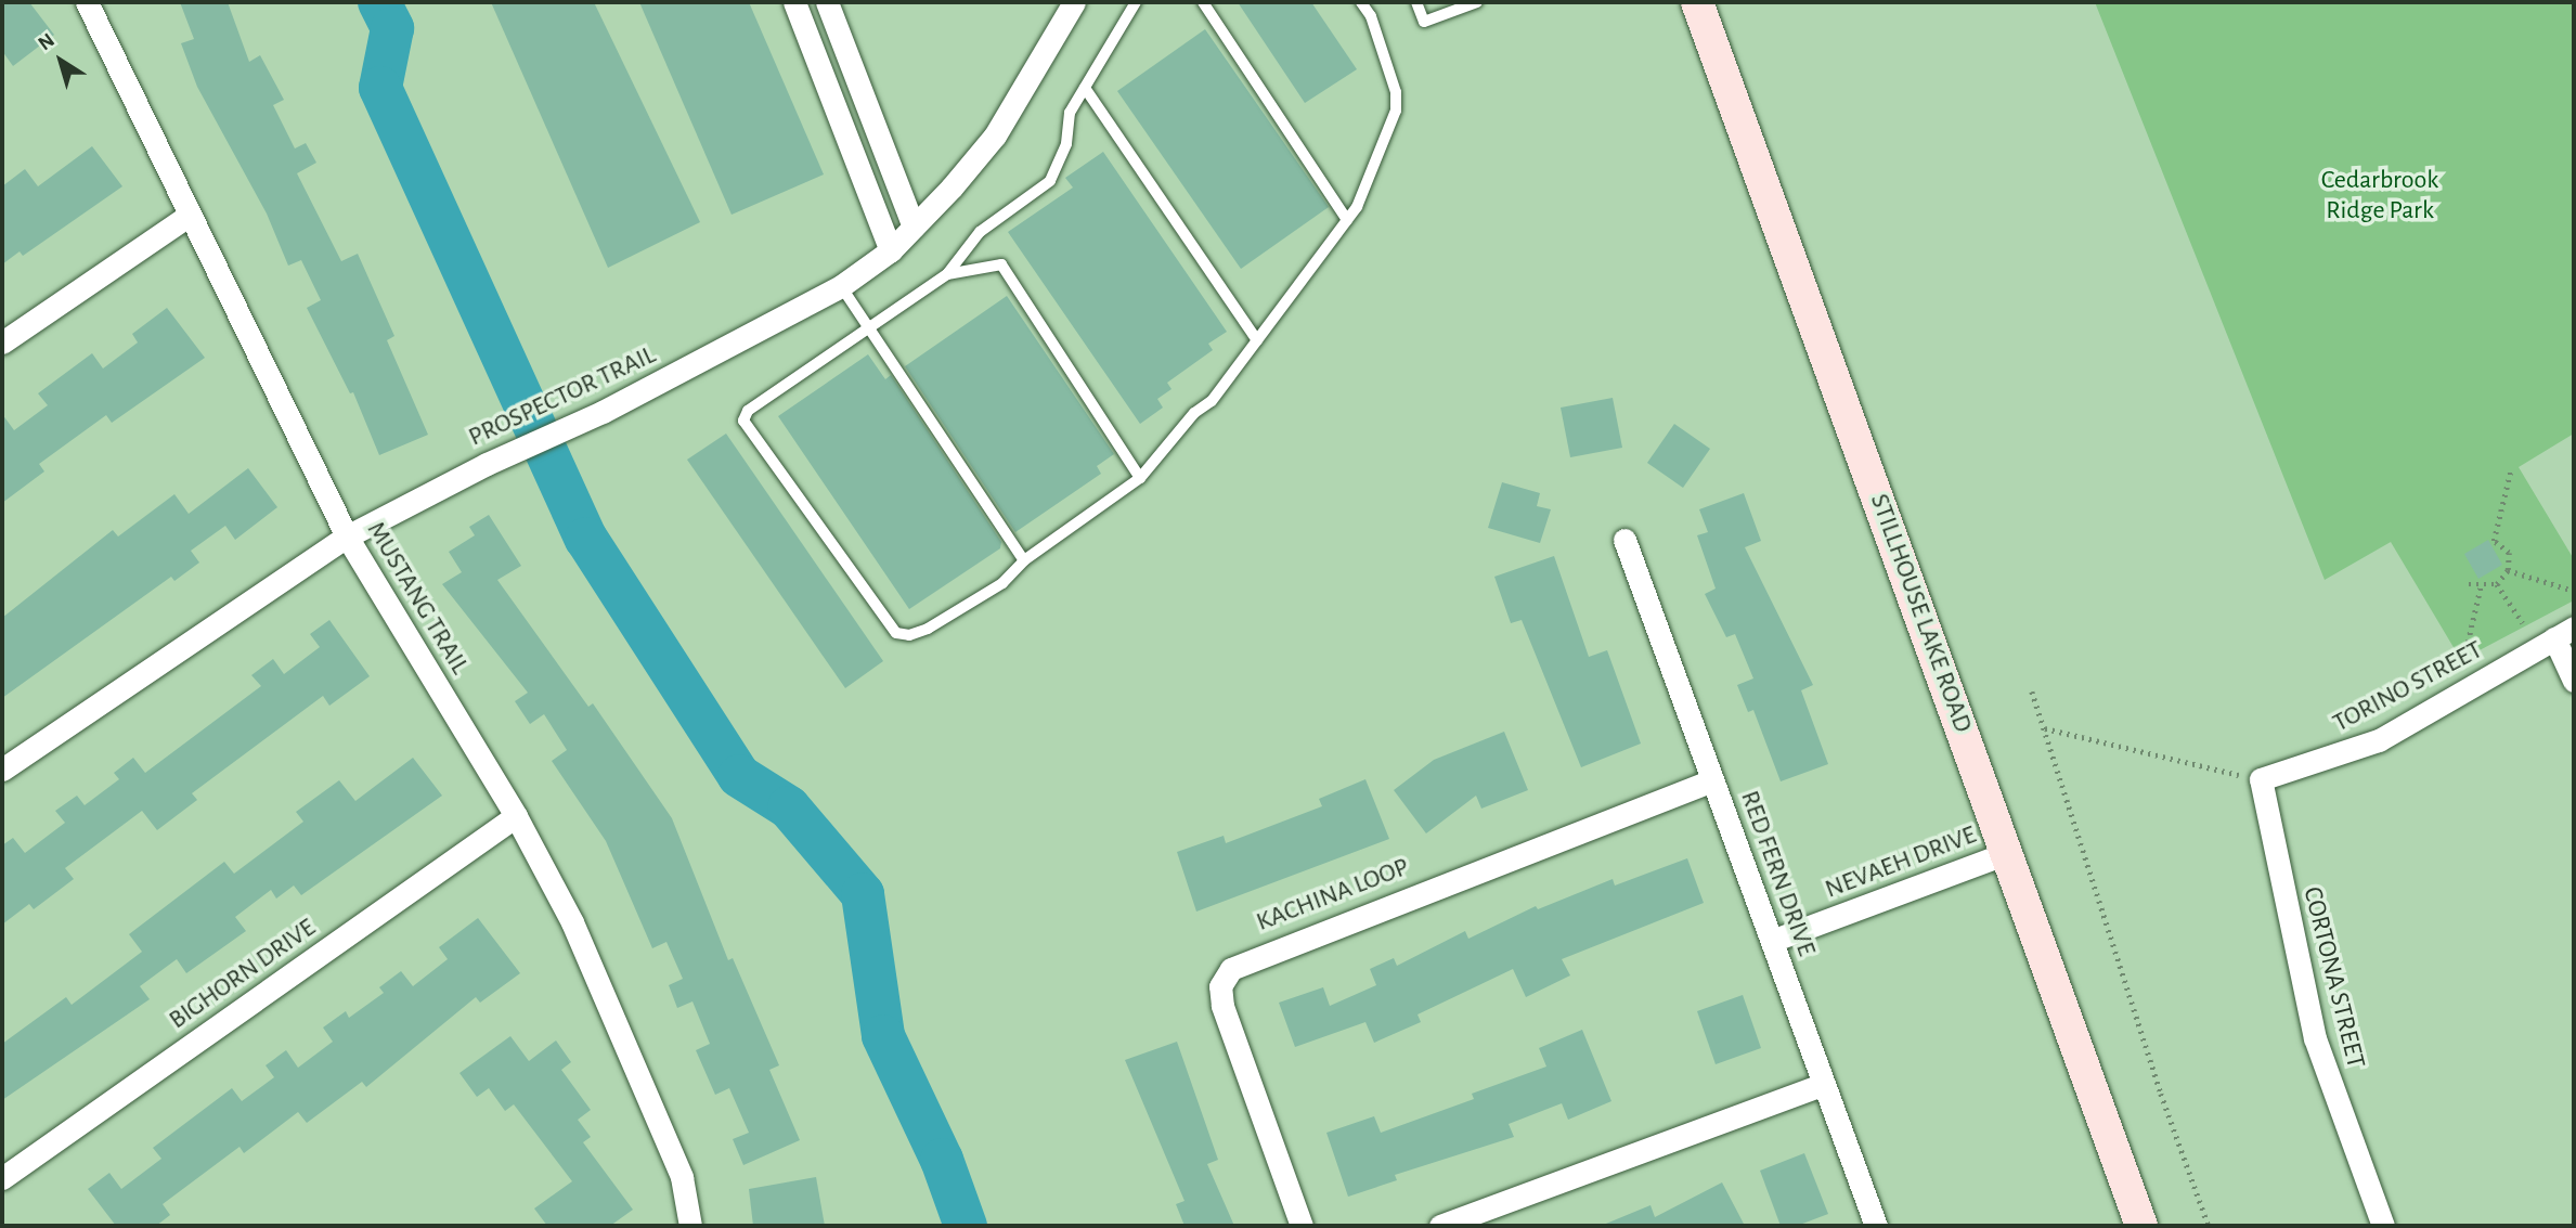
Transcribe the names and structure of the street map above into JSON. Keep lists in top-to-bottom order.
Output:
{
  "streets": {
    "main road": ["STILLHOUSE LAKE ROAD"],
    "street": [
      "PROSPECTOR TRAIL",
      "MUSTANG TRAIL",
      "TORINO STREET",
      "NEVAEH DRIVE",
      "RED FERN DRIVE",
      "KACHINA LOOP",
      "BIGHORN DRIVE",
      "CORTONA STREET"
    ]
  },
  "crossings": [
    ["PROSPECTOR TRAIL", "MUSTANG TRAIL"],
    ["MUSTANG TRAIL", "BIGHORN DRIVE"],
    ["STILLHOUSE LAKE ROAD", "NEVAEH DRIVE"],
    ["TORINO STREET", "CORTONA STREET"],
    ["NEVAEH DRIVE", "RED FERN DRIVE"],
    ["RED FERN DRIVE", "KACHINA LOOP"]
  ],
  "parks": ["Cedarbrook Ridge Park"],
  "north": "top left"
}
